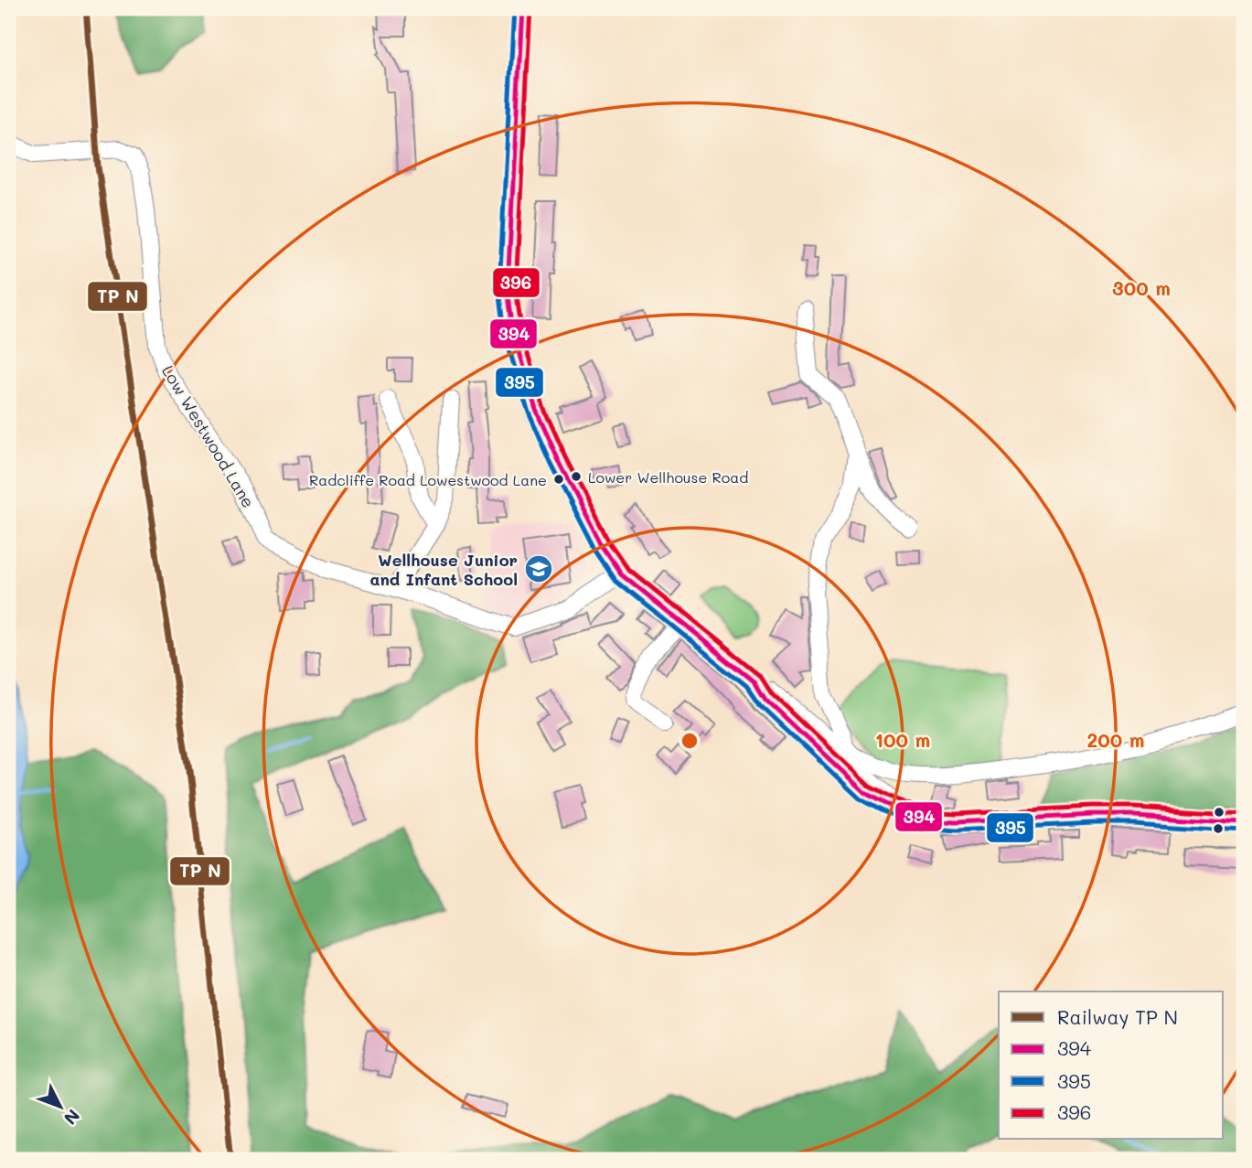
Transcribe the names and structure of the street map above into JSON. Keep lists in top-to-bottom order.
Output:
{
  "streets": {
    "street": ["Low Westwood Lane"]
  },
  "places": {
    "other": ["Lower Wellhouse Road", "Radcliffe Road Lowestwood Lane"],
    "school or university": ["Wellhouse Junior and Infant School"]
  },
  "lines": ["transit line 394", "transit line 395", "transit line 396"],
  "legend": [
    "Railway TP N",
    "394",
    "395",
    "396"
  ],
  "north": "bottom right",
  "rings": ["300 m", "100 m", "200 m"]
}
